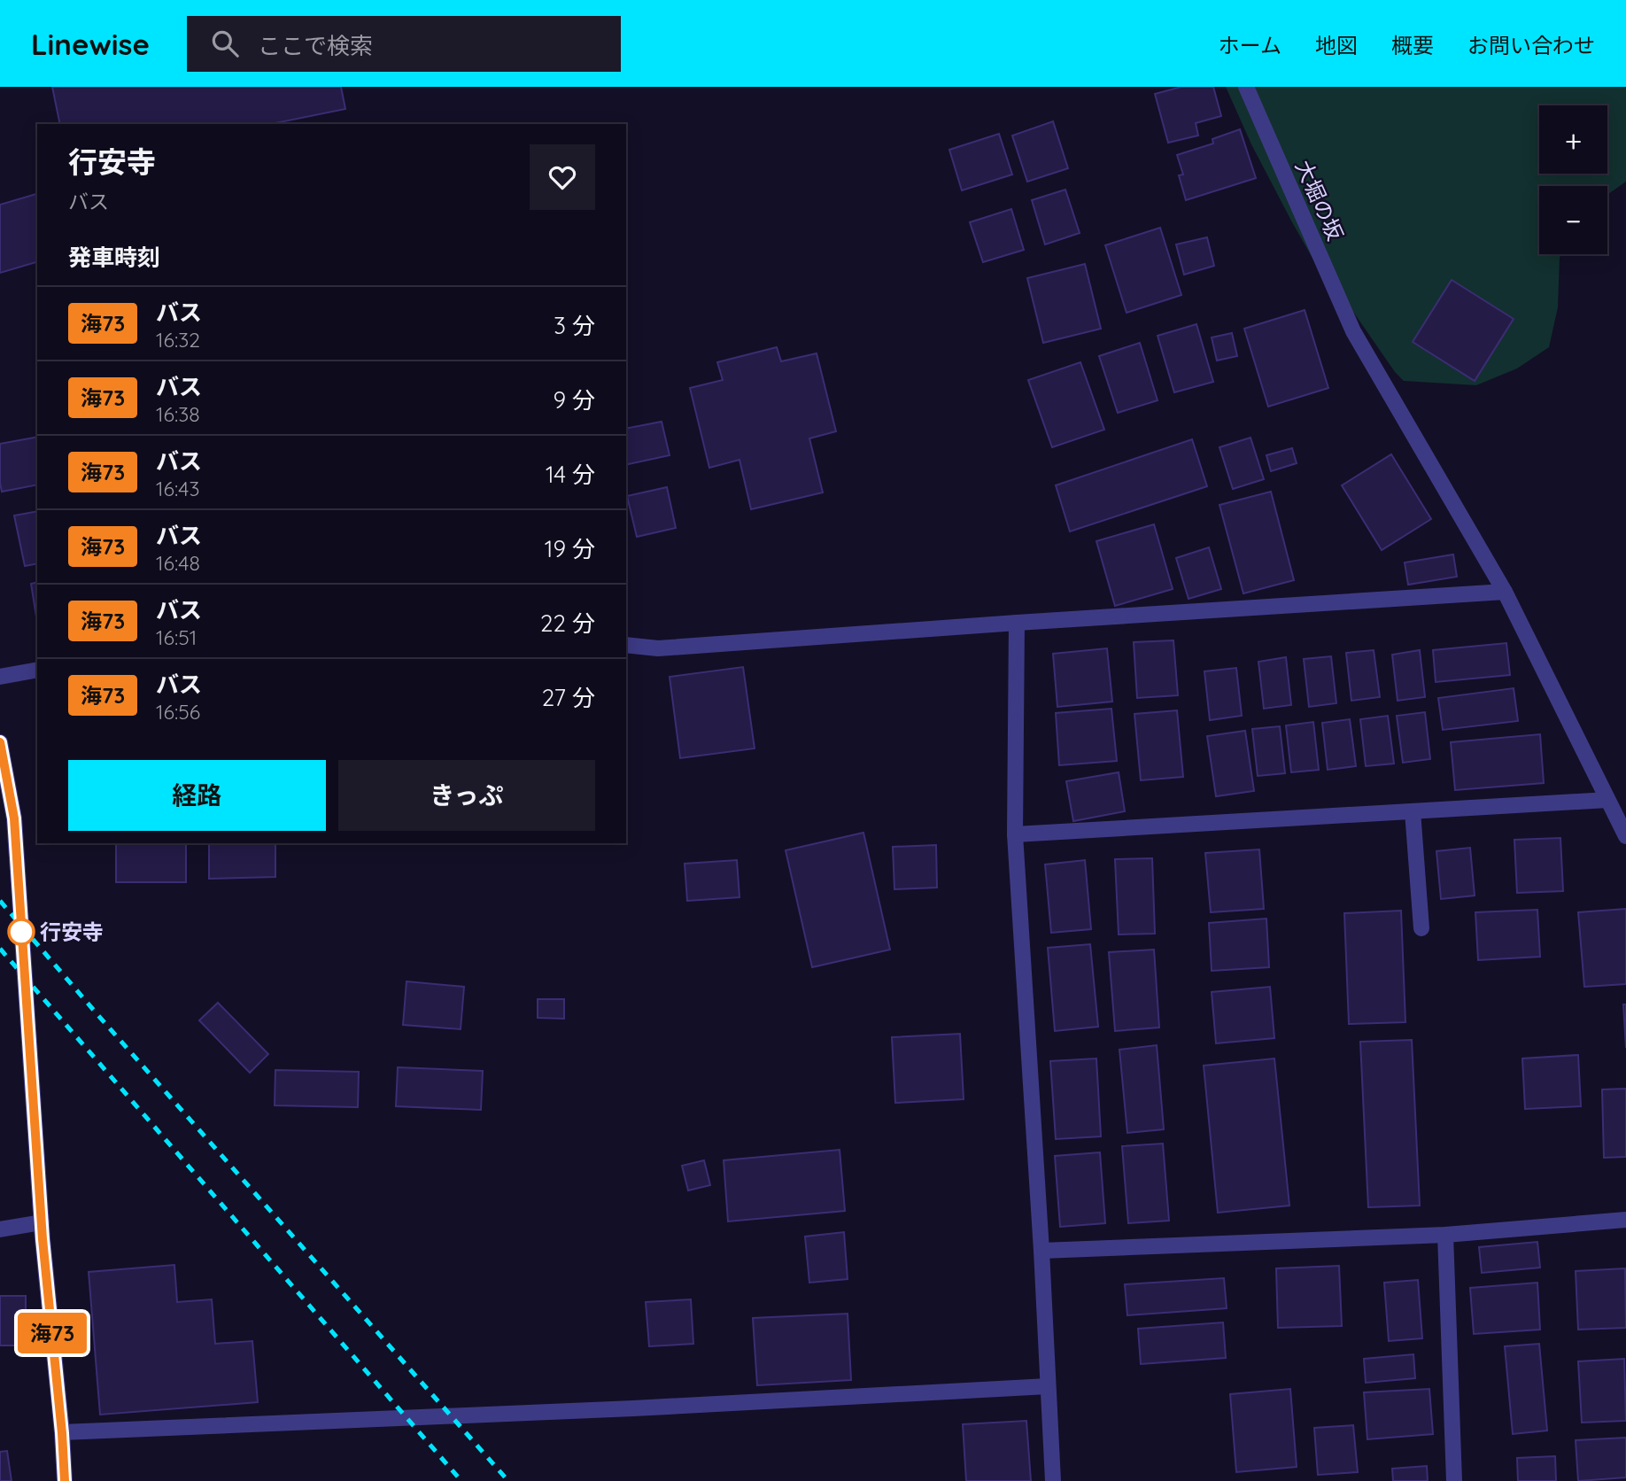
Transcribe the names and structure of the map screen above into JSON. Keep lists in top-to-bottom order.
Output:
{
  "streets": {
    "street": ["大堀の坂"]
  },
  "places": ["行安寺"],
  "lines": ["bus line 海73"],
  "page": {
    "header": "Linewise",
    "search": "ここで検索",
    "nav": [
      "ホーム",
      "地図",
      "概要",
      "お問い合わせ"
    ],
    "on_map": "海73",
    "map_buttons": ["+", "−"],
    "heading": [
      ["行安寺", "バス"],
      "発車時刻"
    ],
    "list": [
      {
        "mark": "海73",
        "name": "バス",
        "note": "16:32",
        "value": "3 分"
      },
      {
        "mark": "海73",
        "name": "バス",
        "note": "16:38",
        "value": "9 分"
      },
      {
        "mark": "海73",
        "name": "バス",
        "note": "16:43",
        "value": "14 分"
      },
      {
        "mark": "海73",
        "name": "バス",
        "note": "16:48",
        "value": "19 分"
      },
      {
        "mark": "海73",
        "name": "バス",
        "note": "16:51",
        "value": "22 分"
      },
      {
        "mark": "海73",
        "name": "バス",
        "note": "16:56",
        "value": "27 分"
      }
    ],
    "buttons": ["経路", "きっぷ"]
  }
}
